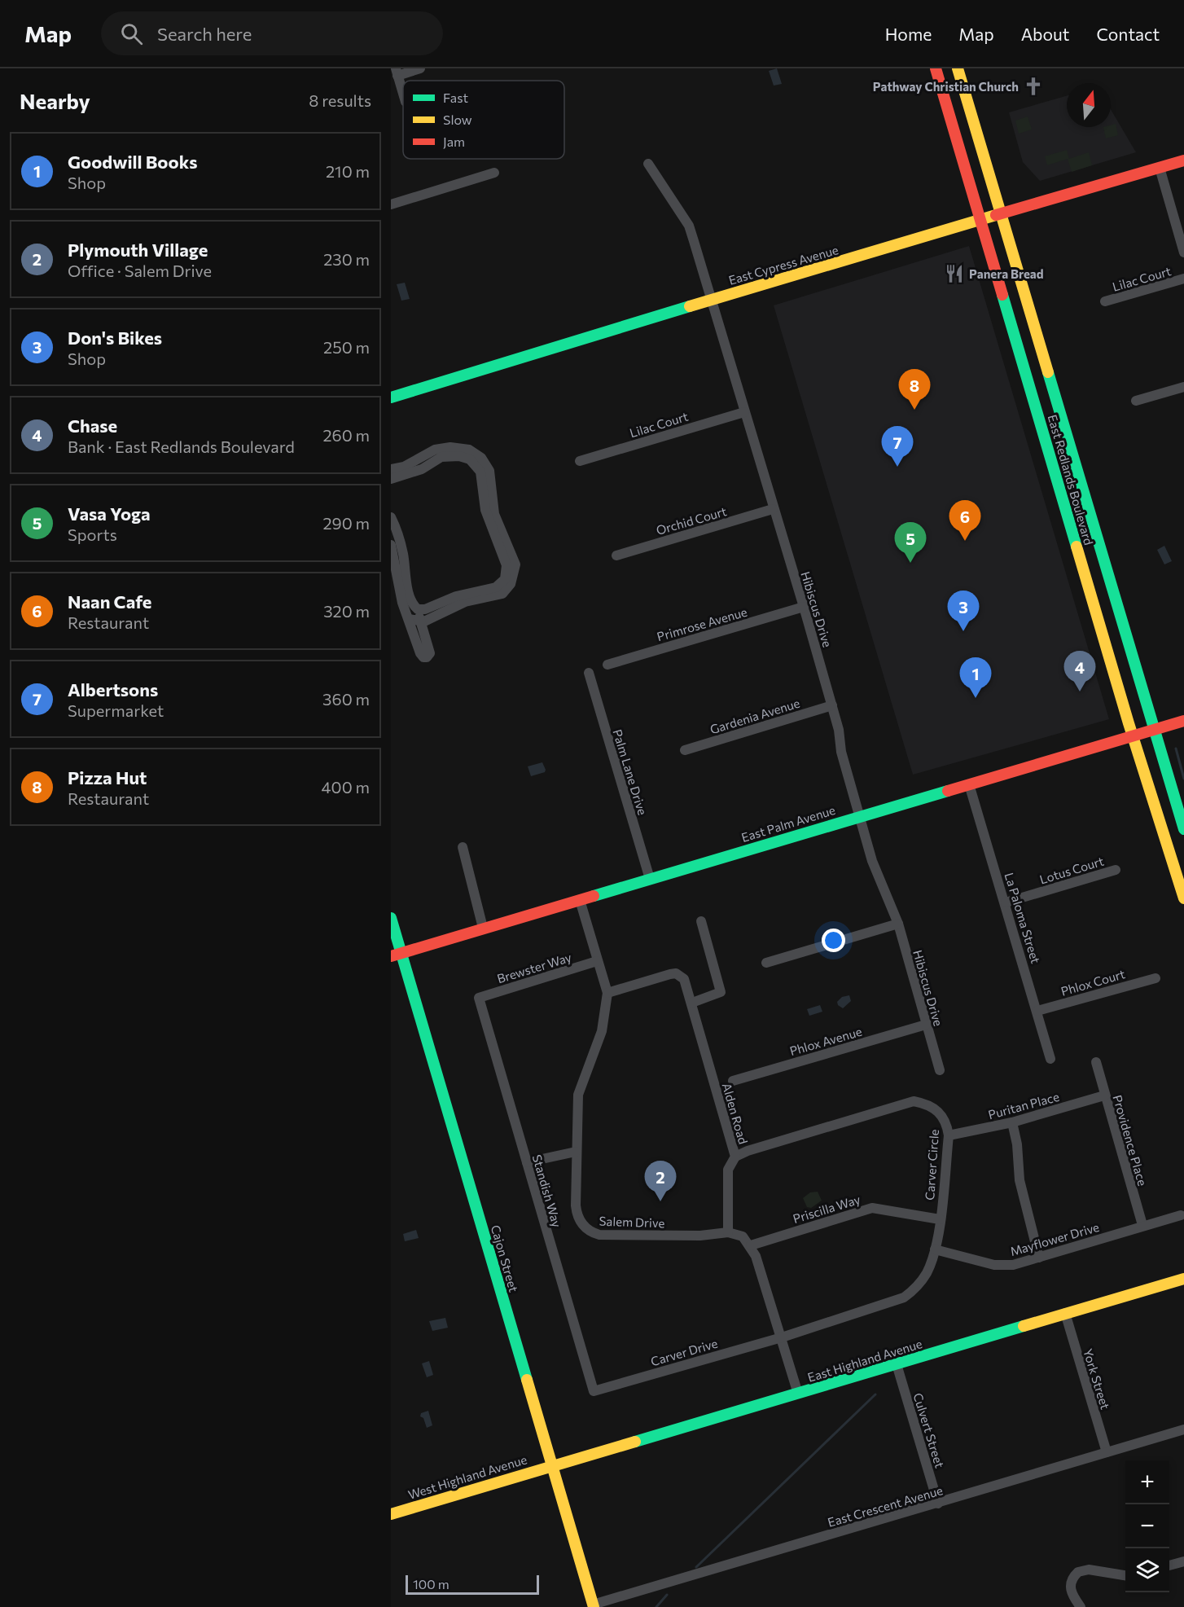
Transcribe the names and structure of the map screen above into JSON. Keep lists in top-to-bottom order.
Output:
{
  "streets": {
    "main road": [
      "East Cypress Avenue",
      "East Redlands Boulevard",
      "East Palm Avenue",
      "Cajon Street",
      "East Highland Avenue",
      "West Highland Avenue"
    ],
    "street": [
      "Lilac Court",
      "Orchid Court",
      "Hibiscus Drive",
      "Primrose Avenue",
      "Gardenia Avenue",
      "Palm Lane Drive",
      "Lotus Court",
      "La Paloma Street",
      "Brewster Way",
      "Phlox Court",
      "Phlox Avenue",
      "Puritan Place",
      "Alden Road",
      "Providence Place",
      "Carver Circle",
      "Standish Way",
      "Priscilla Way",
      "Salem Drive",
      "Mayflower Drive",
      "Carver Drive",
      "York Street",
      "Culvert Street",
      "East Crescent Avenue"
    ]
  },
  "crossings": [
    ["East Cypress Avenue", "East Redlands Boulevard"],
    ["East Cypress Avenue", "Hibiscus Drive"],
    ["Lilac Court", "Hibiscus Drive"],
    ["East Redlands Boulevard", "East Palm Avenue"],
    ["Orchid Court", "Hibiscus Drive"],
    ["Hibiscus Drive", "Primrose Avenue"],
    ["Hibiscus Drive", "Gardenia Avenue"],
    ["Hibiscus Drive", "East Palm Avenue"],
    ["Hibiscus Drive", "Phlox Avenue"],
    ["Palm Lane Drive", "East Palm Avenue"],
    ["East Palm Avenue", "La Paloma Street"],
    ["East Palm Avenue", "Cajon Street"],
    ["Lotus Court", "La Paloma Street"],
    ["La Paloma Street", "Phlox Court"],
    ["Brewster Way", "Standish Way"],
    ["Puritan Place", "Providence Place"],
    ["Puritan Place", "Carver Circle"],
    ["Alden Road", "Carver Circle"],
    ["Alden Road", "Salem Drive"],
    ["Providence Place", "Mayflower Drive"],
    ["Carver Circle", "Priscilla Way"],
    ["Carver Circle", "Mayflower Drive"],
    ["Carver Circle", "Carver Drive"],
    ["Standish Way", "Carver Drive"],
    ["Cajon Street", "East Highland Avenue"],
    ["Cajon Street", "West Highland Avenue"],
    ["Cajon Street", "East Crescent Avenue"],
    ["East Highland Avenue", "York Street"],
    ["East Highland Avenue", "Culvert Street"],
    ["East Highland Avenue", "West Highland Avenue"],
    ["York Street", "East Crescent Avenue"],
    ["Culvert Street", "East Crescent Avenue"]
  ],
  "places": {
    "church": ["Pathway Christian Church"],
    "restaurant": ["Panera Bread"]
  },
  "legend": ["Fast", "Slow", "Jam"],
  "scale_bar": "100 m",
  "north": "top",
  "page": {
    "header": "Map",
    "search": "Search here",
    "nav": [
      "Home",
      "Map",
      "About",
      "Contact"
    ],
    "heading": ["Nearby", "8 results"],
    "list": [
      {
        "mark": "1",
        "name": "Goodwill Books",
        "note": "Shop",
        "value": "210 m"
      },
      {
        "mark": "2",
        "name": "Plymouth Village",
        "note": "Office · Salem Drive",
        "value": "230 m"
      },
      {
        "mark": "3",
        "name": "Don's Bikes",
        "note": "Shop",
        "value": "250 m"
      },
      {
        "mark": "4",
        "name": "Chase",
        "note": "Bank · East Redlands Boulevard",
        "value": "260 m"
      },
      {
        "mark": "5",
        "name": "Vasa Yoga",
        "note": "Sports",
        "value": "290 m"
      },
      {
        "mark": "6",
        "name": "Naan Cafe",
        "note": "Restaurant",
        "value": "320 m"
      },
      {
        "mark": "7",
        "name": "Albertsons",
        "note": "Supermarket",
        "value": "360 m"
      },
      {
        "mark": "8",
        "name": "Pizza Hut",
        "note": "Restaurant",
        "value": "400 m"
      }
    ],
    "pins": [
      "8",
      "7",
      "6",
      "5",
      "3",
      "4",
      "1",
      "2"
    ],
    "map_buttons": ["+", "−"],
    "scale": "100 m"
  }
}
